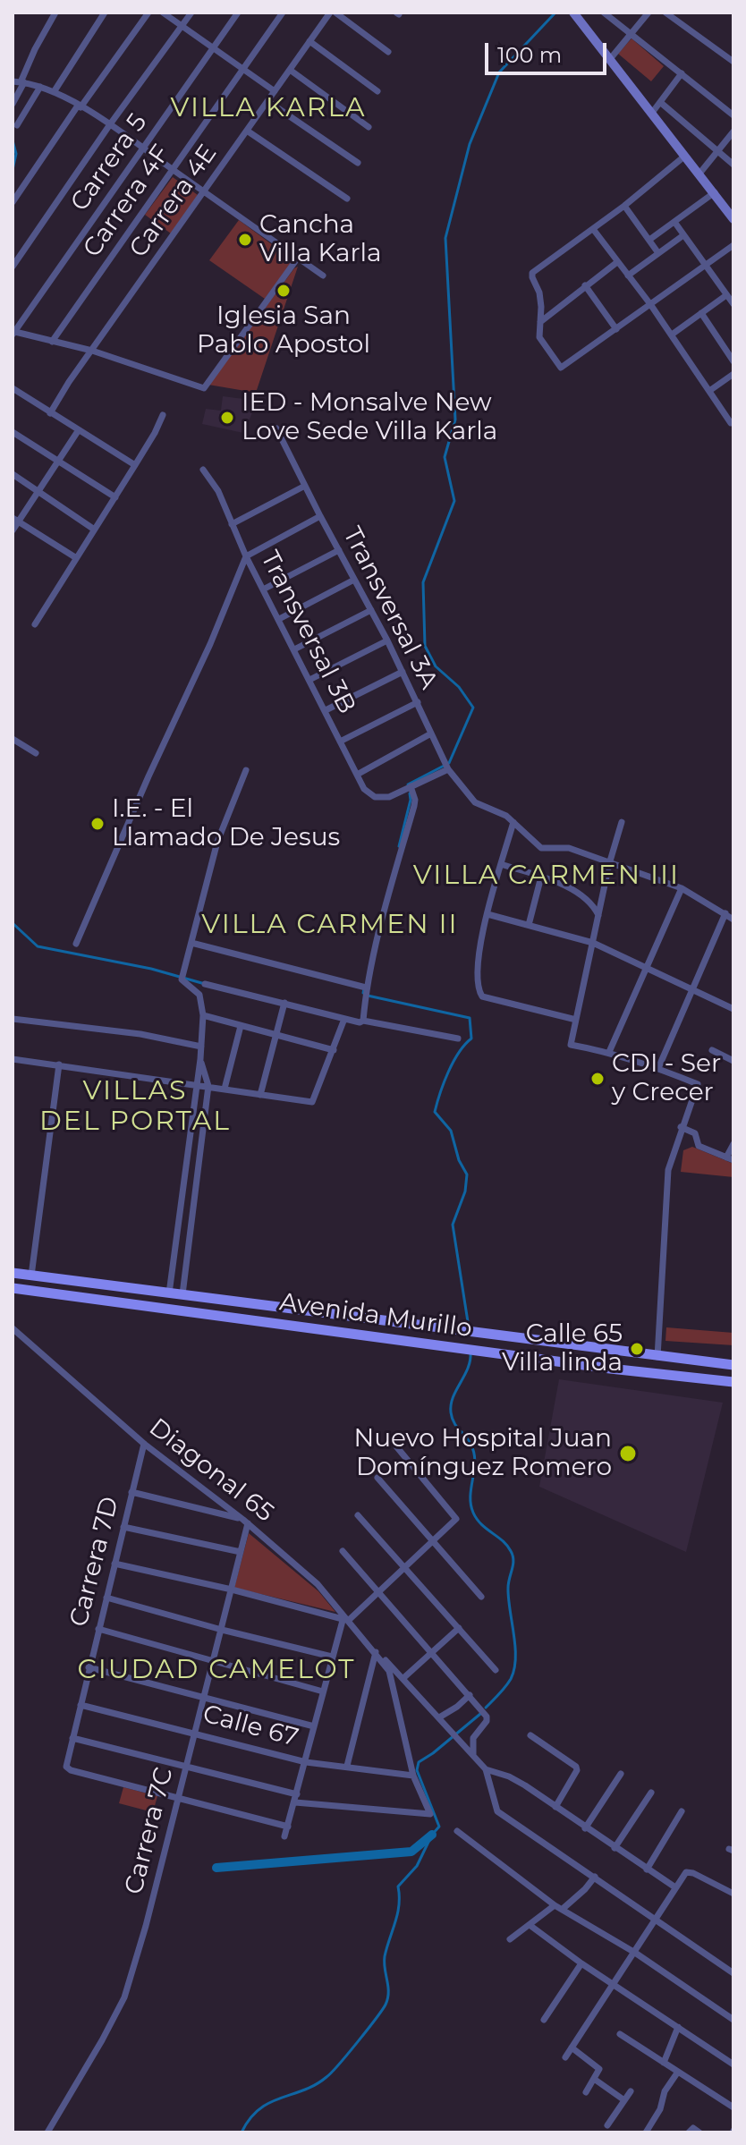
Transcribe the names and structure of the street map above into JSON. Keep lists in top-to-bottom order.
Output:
{
  "streets": {
    "main road": ["Avenida Murillo"],
    "street": [
      "Carrera 5",
      "Carrera 4F",
      "Carrera 4E",
      "Transversal 3A",
      "Transversal 3B",
      "Diagonal 65",
      "Carrera 7D",
      "Calle 67",
      "Carrera 7C"
    ]
  },
  "crossings": [
    ["Diagonal 65", "Carrera 7D"],
    ["Diagonal 65", "Carrera 7C"],
    ["Carrera 7D", "Calle 67"],
    ["Carrera 7D", "Carrera 7C"],
    ["Calle 67", "Carrera 7C"]
  ],
  "districts": [
    "VILLA KARLA",
    "VILLA CARMEN III",
    "VILLA CARMEN II",
    "VILLAS DEL PORTAL",
    "CIUDAD CAMELOT"
  ],
  "places": [
    "Cancha Villa Karla",
    "Iglesia San Pablo Apostol",
    "IED - Monsalve New Love Sede Villa Karla",
    "I.E. - El Llamado De Jesus",
    "CDI - Ser y Crecer",
    "Calle 65 Villa linda",
    "Nuevo Hospital Juan Domínguez Romero"
  ],
  "scale_bar": "100 m"
}
